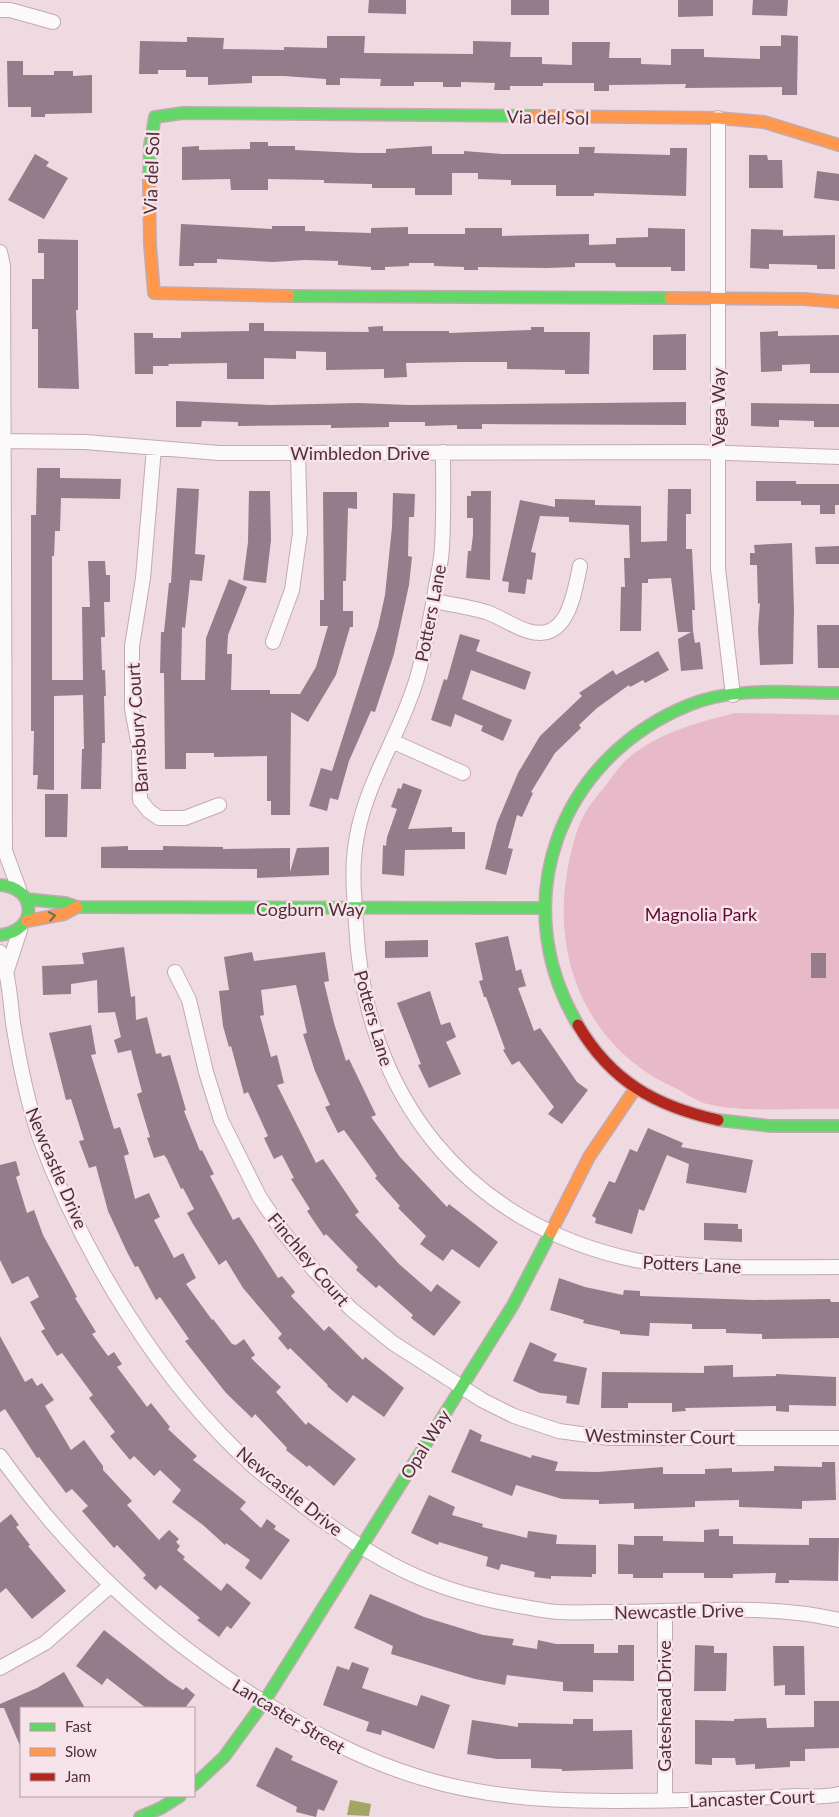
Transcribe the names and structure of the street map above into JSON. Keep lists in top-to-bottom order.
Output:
{
  "streets": {
    "street": [
      "Via del Sol",
      "Vega Way",
      "Wimbledon Drive",
      "Potters Lane",
      "Barnsbury Court",
      "Cogburn Way",
      "Newcastle Drive",
      "Finchley Court",
      "Westminster Court",
      "Opal Way",
      "Gateshead Drive",
      "Lancaster Street",
      "Lancaster Court"
    ]
  },
  "crossings": [
    ["Via del Sol", "Vega Way"],
    ["Vega Way", "Wimbledon Drive"],
    ["Wimbledon Drive", "Potters Lane"],
    ["Wimbledon Drive", "Barnsbury Court"],
    ["Potters Lane", "Cogburn Way"],
    ["Potters Lane", "Opal Way"],
    ["Cogburn Way", "Newcastle Drive"],
    ["Newcastle Drive", "Opal Way"],
    ["Newcastle Drive", "Gateshead Drive"],
    ["Finchley Court", "Westminster Court"],
    ["Finchley Court", "Opal Way"],
    ["Westminster Court", "Opal Way"],
    ["Opal Way", "Lancaster Street"],
    ["Gateshead Drive", "Lancaster Street"],
    ["Gateshead Drive", "Lancaster Court"],
    ["Lancaster Street", "Lancaster Court"]
  ],
  "parks": ["Magnolia Park"],
  "legend": ["Fast", "Slow", "Jam"]
}
